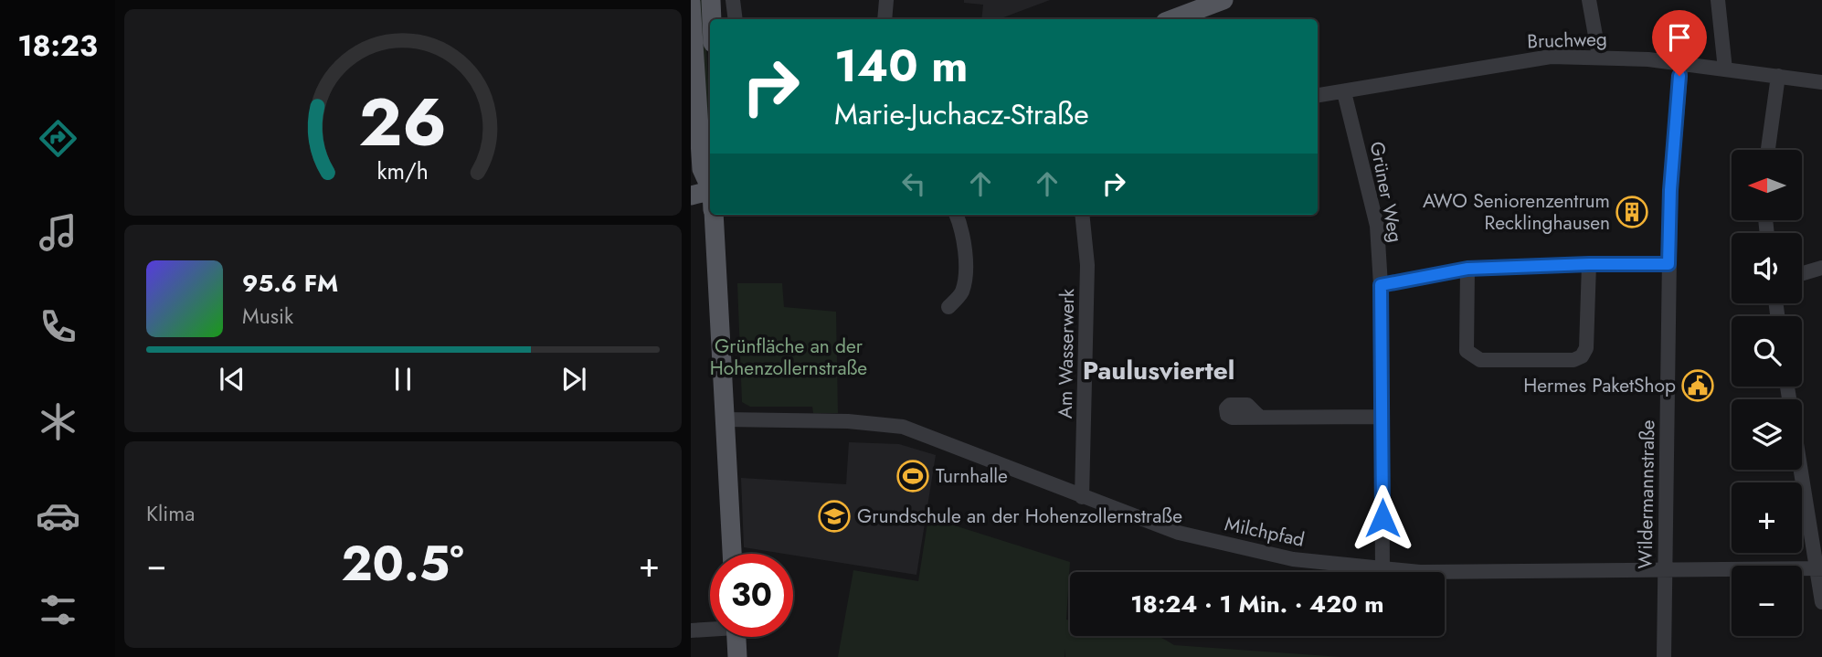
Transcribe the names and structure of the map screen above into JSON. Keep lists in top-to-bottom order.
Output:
{
  "streets": {
    "street": [
      "Bruchweg",
      "Grüner Weg",
      "Am Wasserwerk",
      "Wildermannstraße",
      "Milchpfad"
    ]
  },
  "crossings": [
    ["Bruchweg", "Grüner Weg"],
    ["Bruchweg", "Wildermannstraße"],
    ["Grüner Weg", "Milchpfad"],
    ["Am Wasserwerk", "Milchpfad"],
    ["Wildermannstraße", "Milchpfad"]
  ],
  "districts": ["Paulusviertel"],
  "parks": ["Grünfläche an der Hohenzollernstraße"],
  "places": {
    "building": ["AWO Seniorenzentrum Recklinghausen"],
    "public building": ["Hermes PaketShop"],
    "sports": ["Turnhalle"],
    "school or university": ["Grundschule an der Hohenzollernstraße"]
  },
  "north": "left",
  "page": {
    "tabs": "18:23",
    "turn": ["140 m", "Marie-Juchacz-Straße"],
    "map_buttons": ["+", "−"],
    "song": ["95.6 FM", "Musik"],
    "tile": "Klima",
    "heat": ["−", "20.5°", "+"],
    "limit": "30",
    "trip": "18:24 · 1 Min. · 420 m",
    "gauge": ["26", "km/h"]
  }
}
